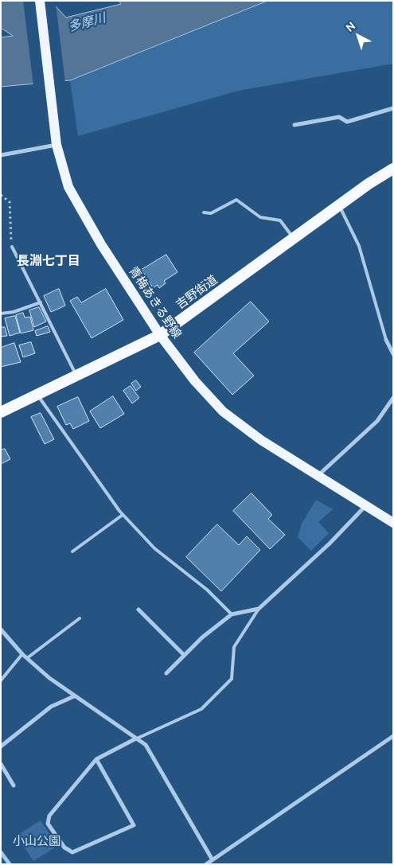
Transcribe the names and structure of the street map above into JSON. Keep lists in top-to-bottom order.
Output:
{
  "streets": {
    "highway": ["吉野街道"],
    "main road": ["青梅あきる野線"]
  },
  "crossings": [
    ["吉野街道", "青梅あきる野線"]
  ],
  "districts": ["長淵七丁目"],
  "water": ["多摩川"],
  "parks": ["小山公園"],
  "north": "top left"
}
